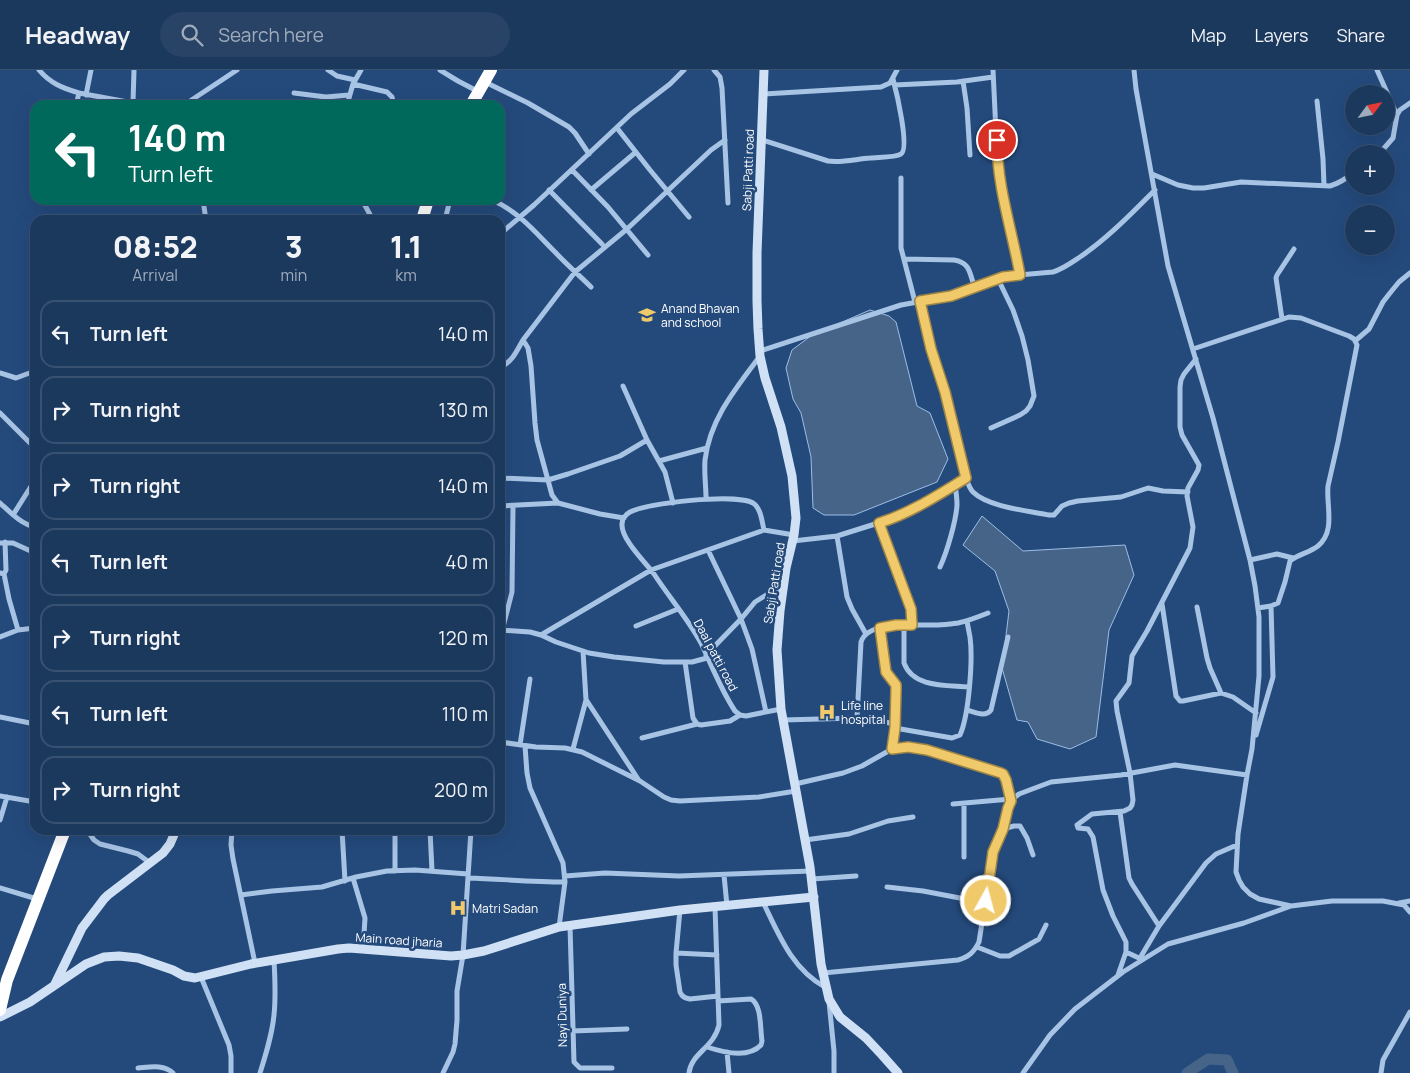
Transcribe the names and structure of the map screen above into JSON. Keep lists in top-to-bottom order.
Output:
{
  "streets": {
    "main road": ["Sabji Patti road", "Main road jharia"],
    "street": ["Daal patti road", "Nayi Duniya"]
  },
  "crossings": [
    ["Sabji Patti road", "Main road jharia"],
    ["Main road jharia", "Nayi Duniya"]
  ],
  "places": {
    "school or university": ["Anand Bhavan and school"],
    "hospital": ["Life line hospital", "Matri Sadan"]
  },
  "north": "top right",
  "page": {
    "header": "Headway",
    "search": "Search here",
    "nav": ["Map", "Layers", "Share"],
    "map_buttons": ["+", "−"],
    "turn": ["140 m", "Turn left"],
    "eta": [
      "08:52",
      "Arrival",
      "3",
      "min",
      "1.1",
      "km"
    ],
    "list": [
      {
        "name": "Turn left",
        "value": "140 m"
      },
      {
        "name": "Turn right",
        "value": "130 m"
      },
      {
        "name": "Turn right",
        "value": "140 m"
      },
      {
        "name": "Turn left",
        "value": "40 m"
      },
      {
        "name": "Turn right",
        "value": "120 m"
      },
      {
        "name": "Turn left",
        "value": "110 m"
      },
      {
        "name": "Turn right",
        "value": "200 m"
      }
    ]
  }
}
